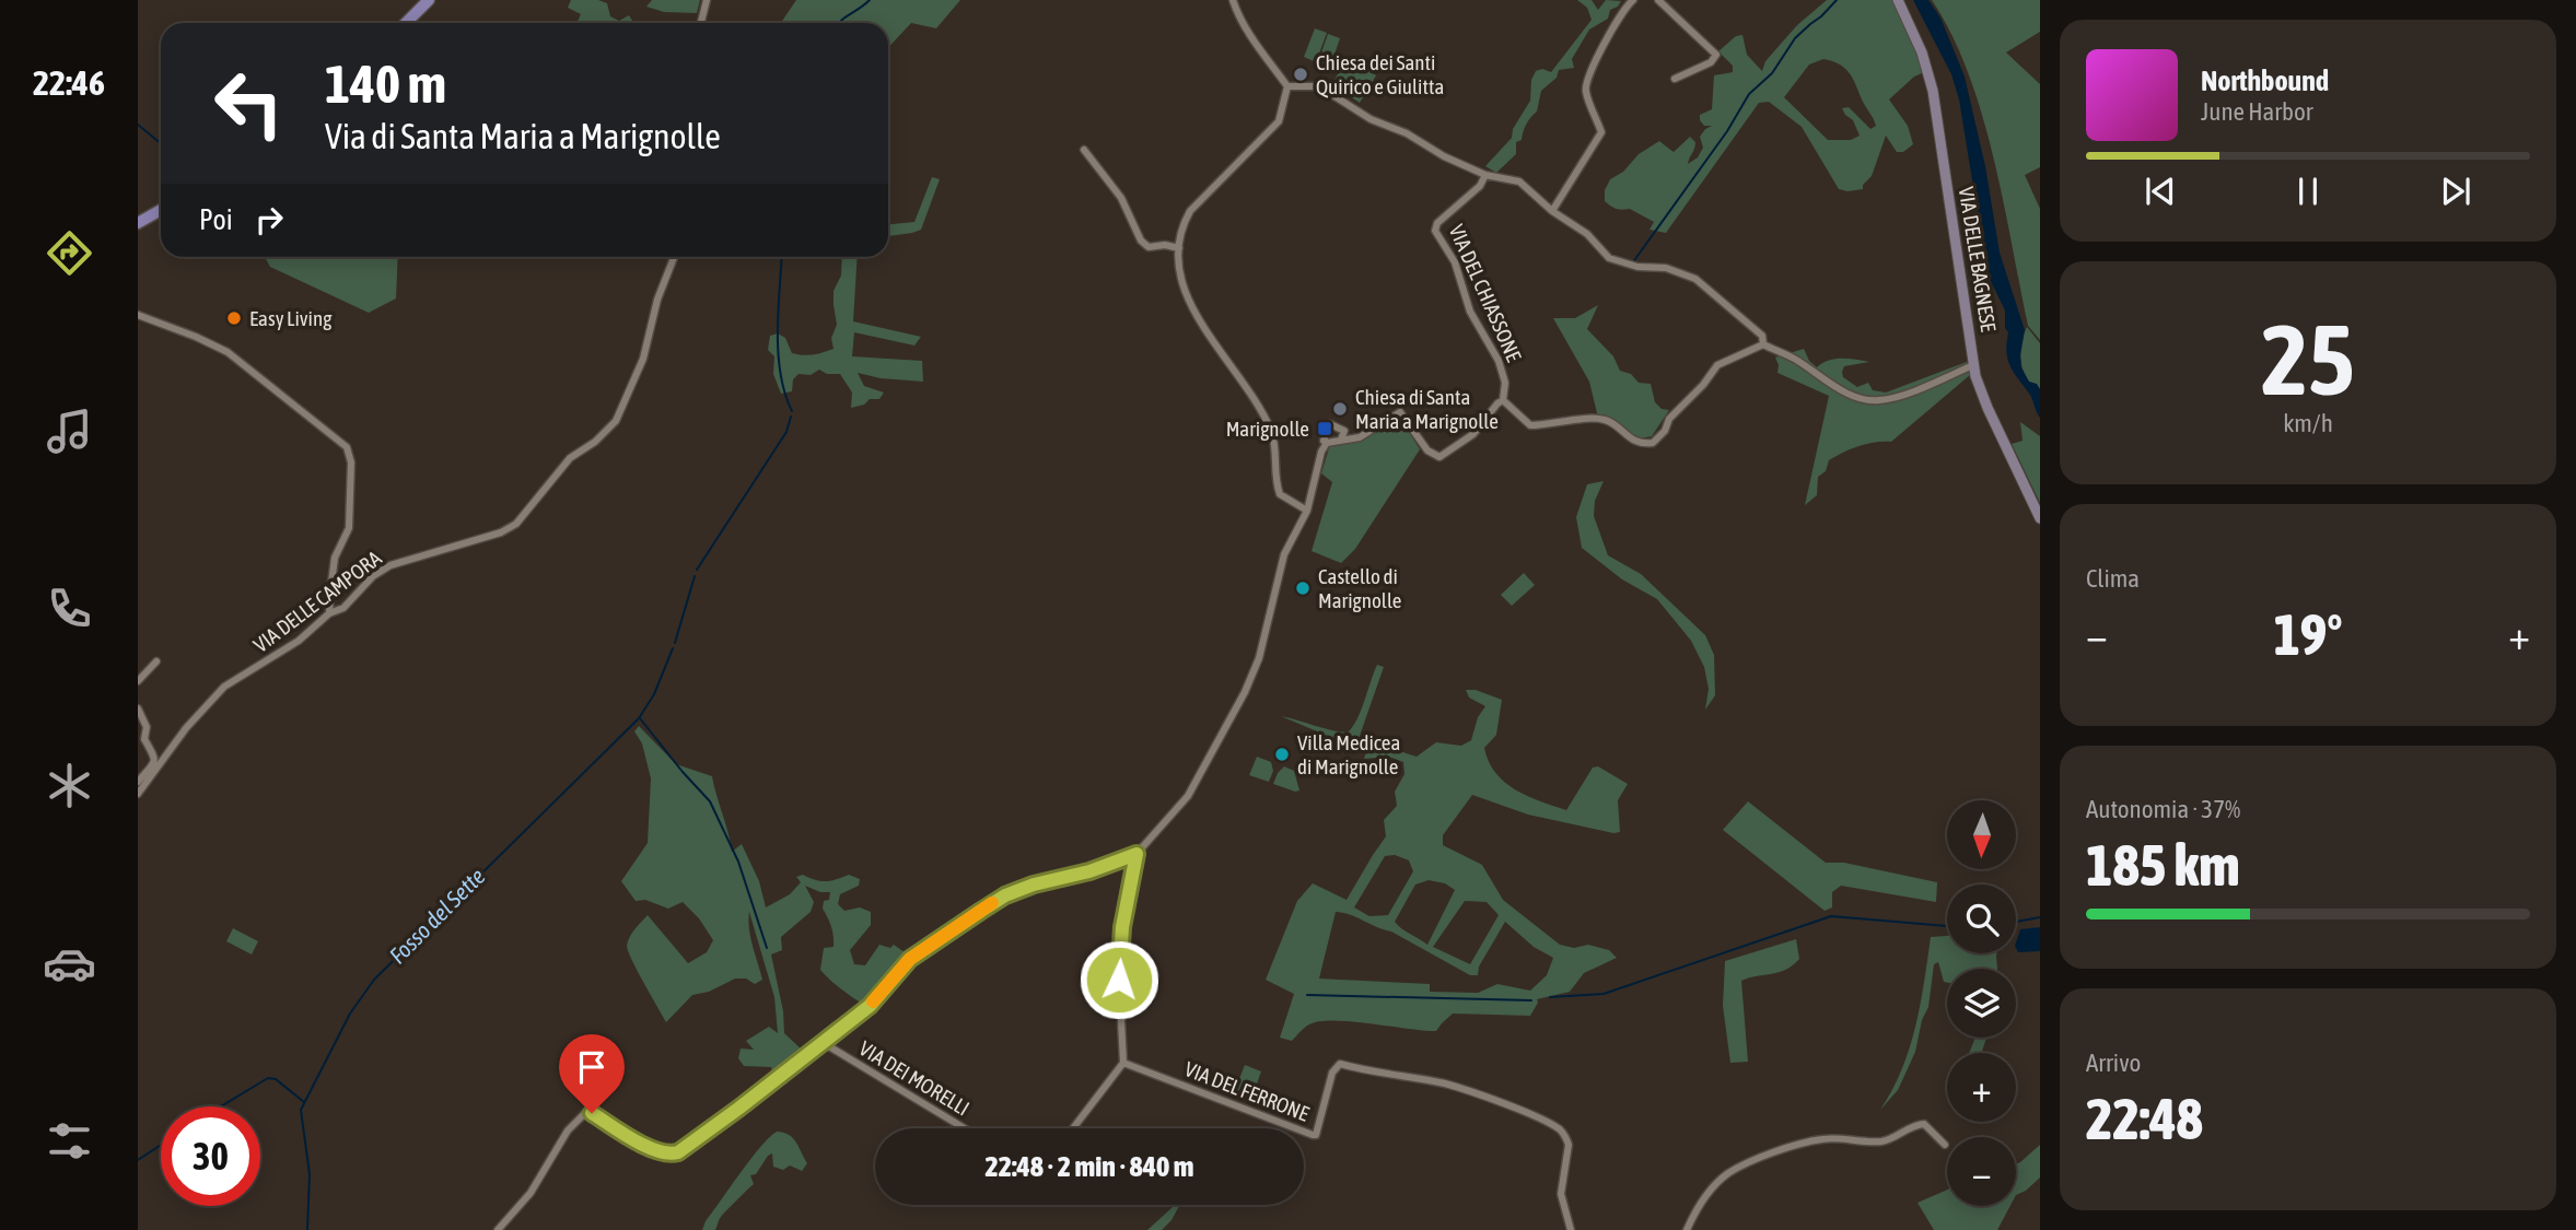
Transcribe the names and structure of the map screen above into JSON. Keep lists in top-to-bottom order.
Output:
{
  "streets": {
    "main road": ["VIA DELLE BAGNESE"],
    "street": [
      "VIA DEL CHIASSONE",
      "VIA DELLE CAMPORA",
      "VIA DEI MORELLI",
      "VIA DEL FERRONE"
    ]
  },
  "water": ["Fosso del Sette"],
  "places": {
    "other": [
      "Chiesa dei Santi Quirico e Giulitta",
      "Easy Living",
      "Chiesa di Santa Maria a Marignolle",
      "Castello di Marignolle",
      "Villa Medicea di Marignolle"
    ],
    "transit": ["Marignolle"]
  },
  "north": "bottom",
  "page": {
    "tabs": "22:46",
    "turn": ["140 m", "Via di Santa Maria a Marignolle"],
    "song": ["Northbound", "June Harbor"],
    "then": "Poi",
    "tile": [
      ["25", "km/h"],
      "Clima",
      ["Autonomia · 37%", "185 km"],
      ["Arrivo", "22:48"]
    ],
    "heat": ["−", "19°", "+"],
    "map_buttons": ["+", "−"],
    "limit": "30",
    "trip": "22:48 · 2 min · 840 m"
  }
}
